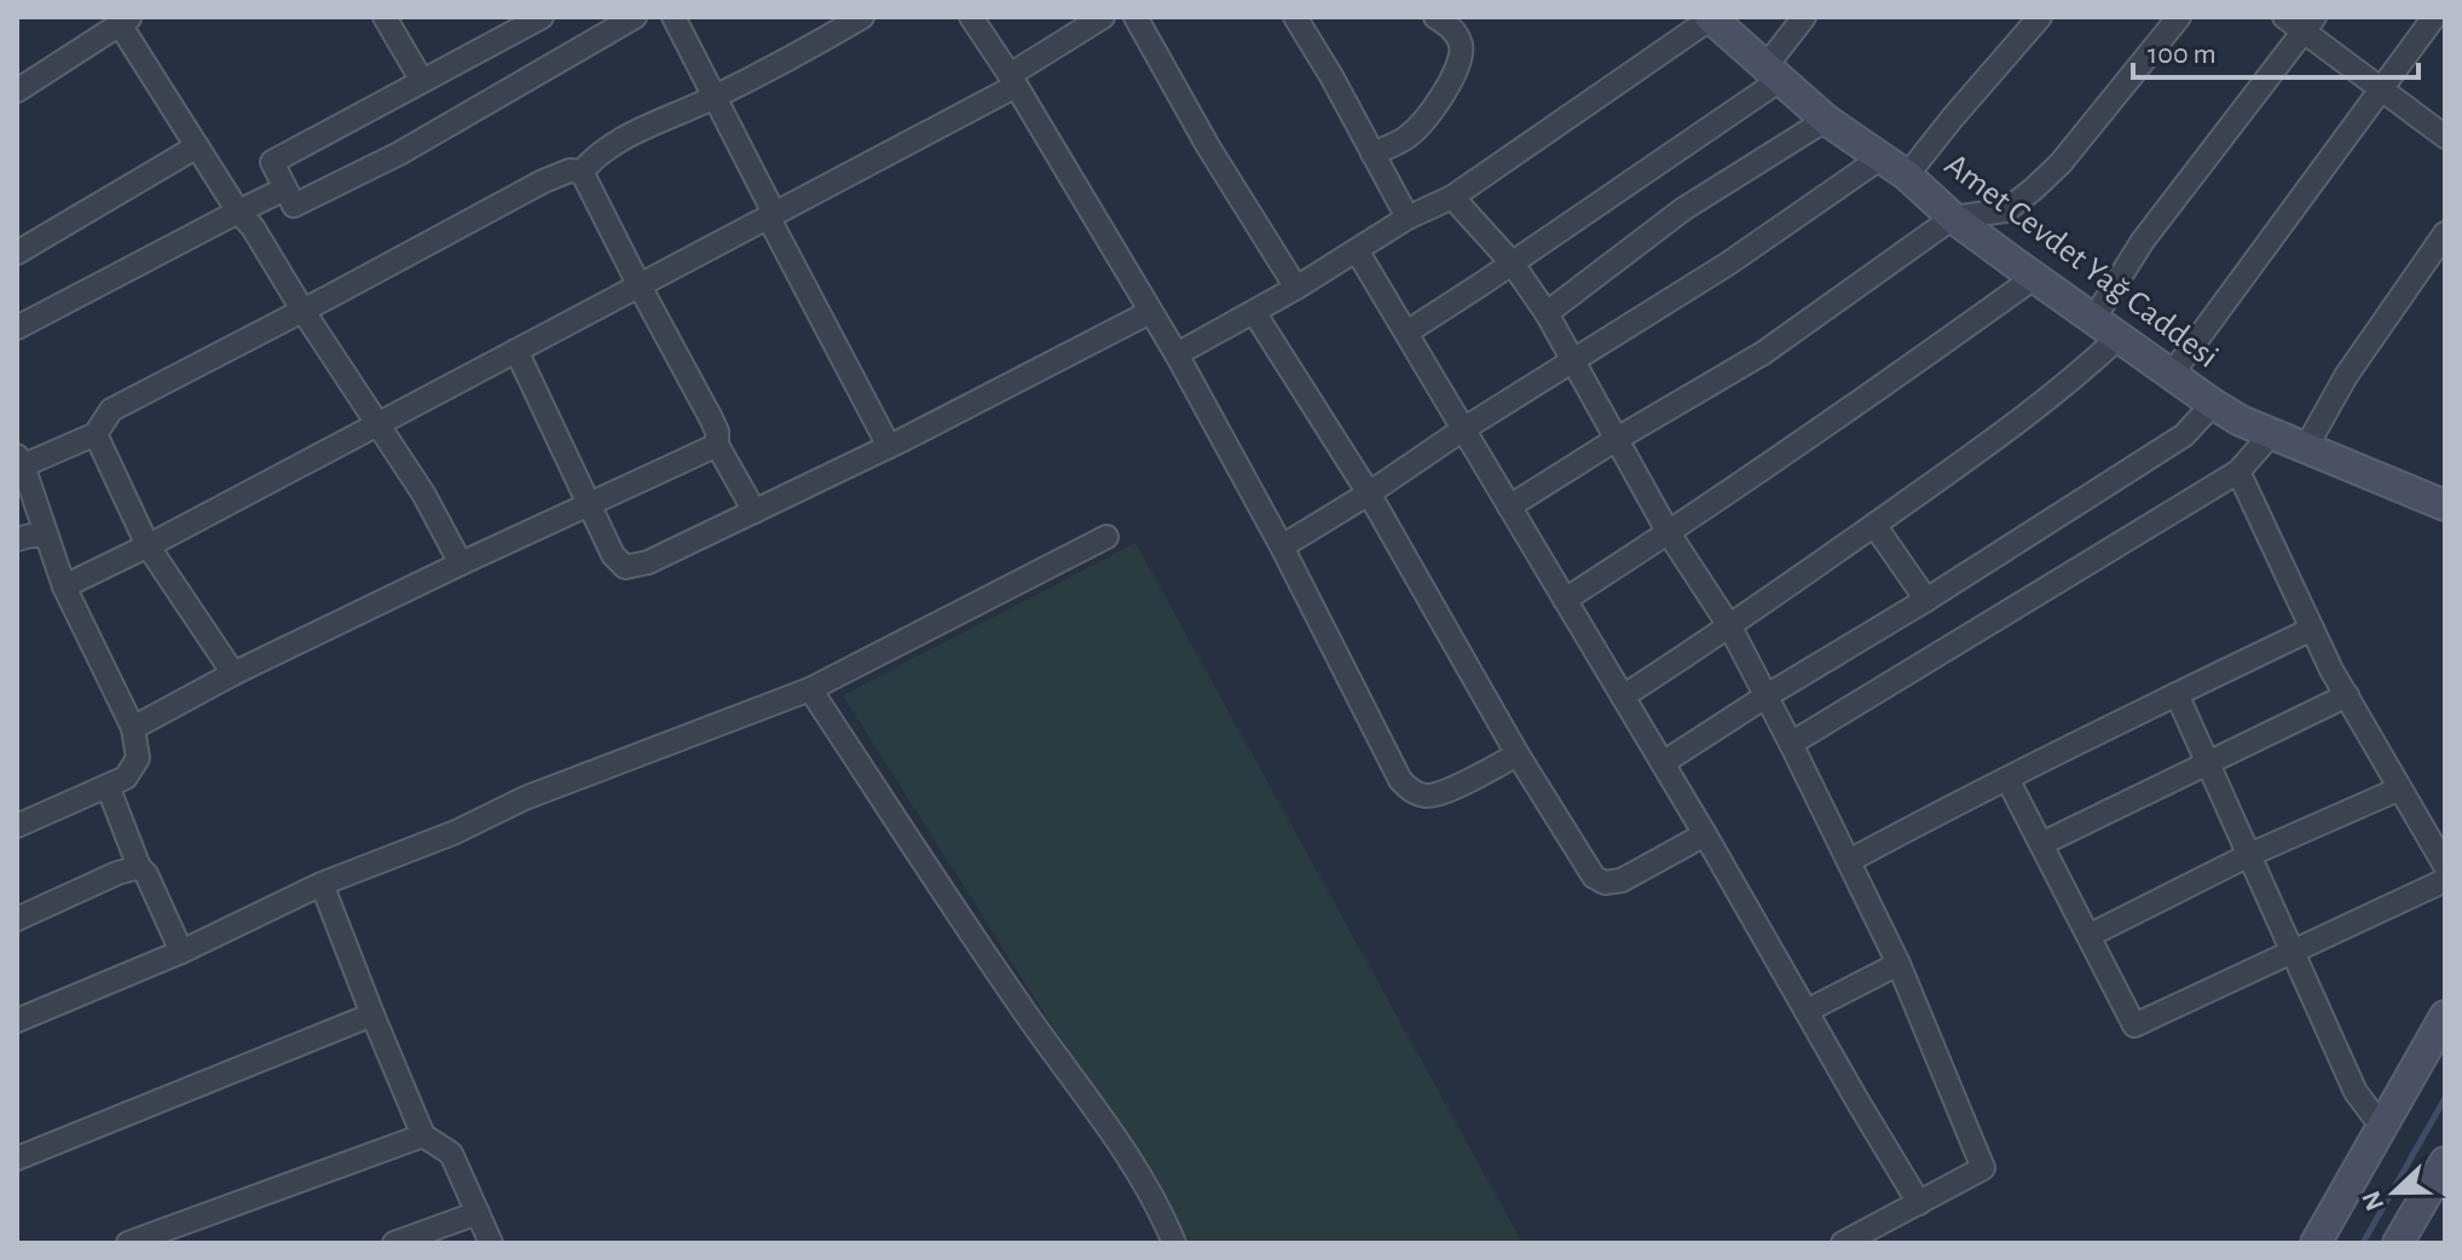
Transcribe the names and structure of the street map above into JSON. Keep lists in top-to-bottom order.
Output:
{
  "streets": {
    "street": ["Amet Cevdet Yağ Caddesi"]
  },
  "scale_bar": "100 m",
  "north": "left"
}
